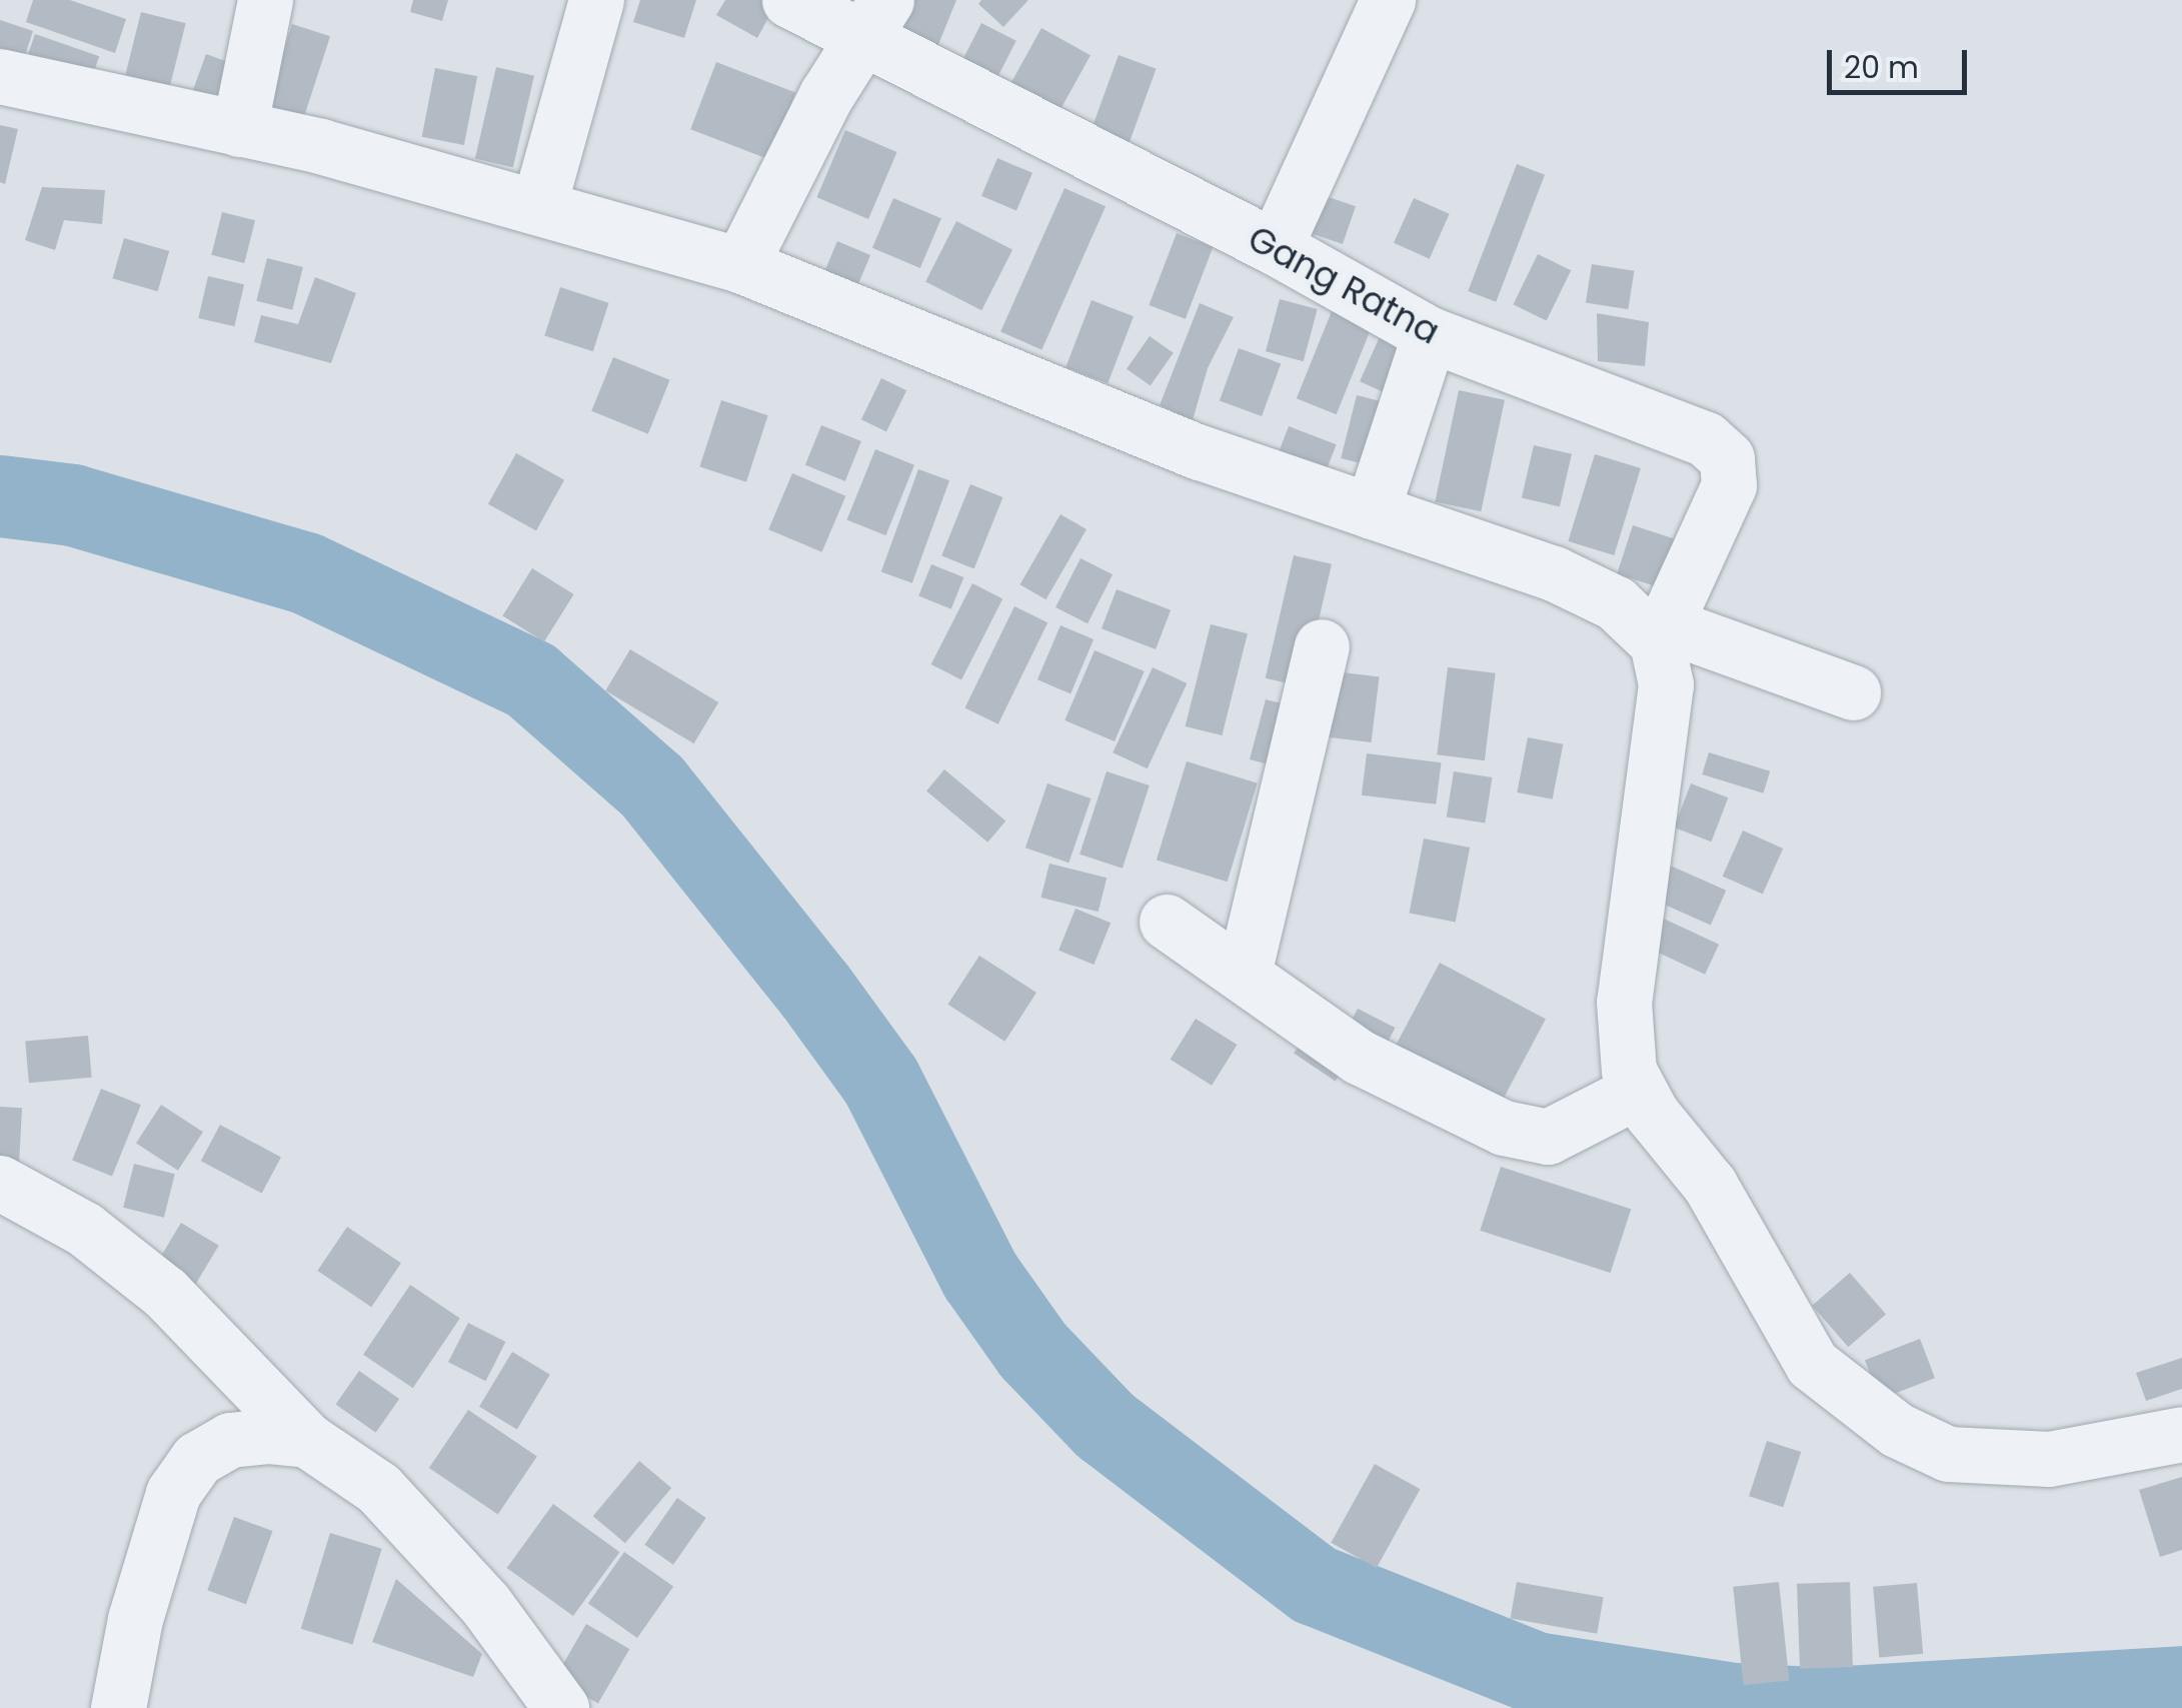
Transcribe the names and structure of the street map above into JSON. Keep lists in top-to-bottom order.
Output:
{
  "streets": {
    "street": ["Gang Ratna"]
  },
  "scale_bar": "20 m"
}
